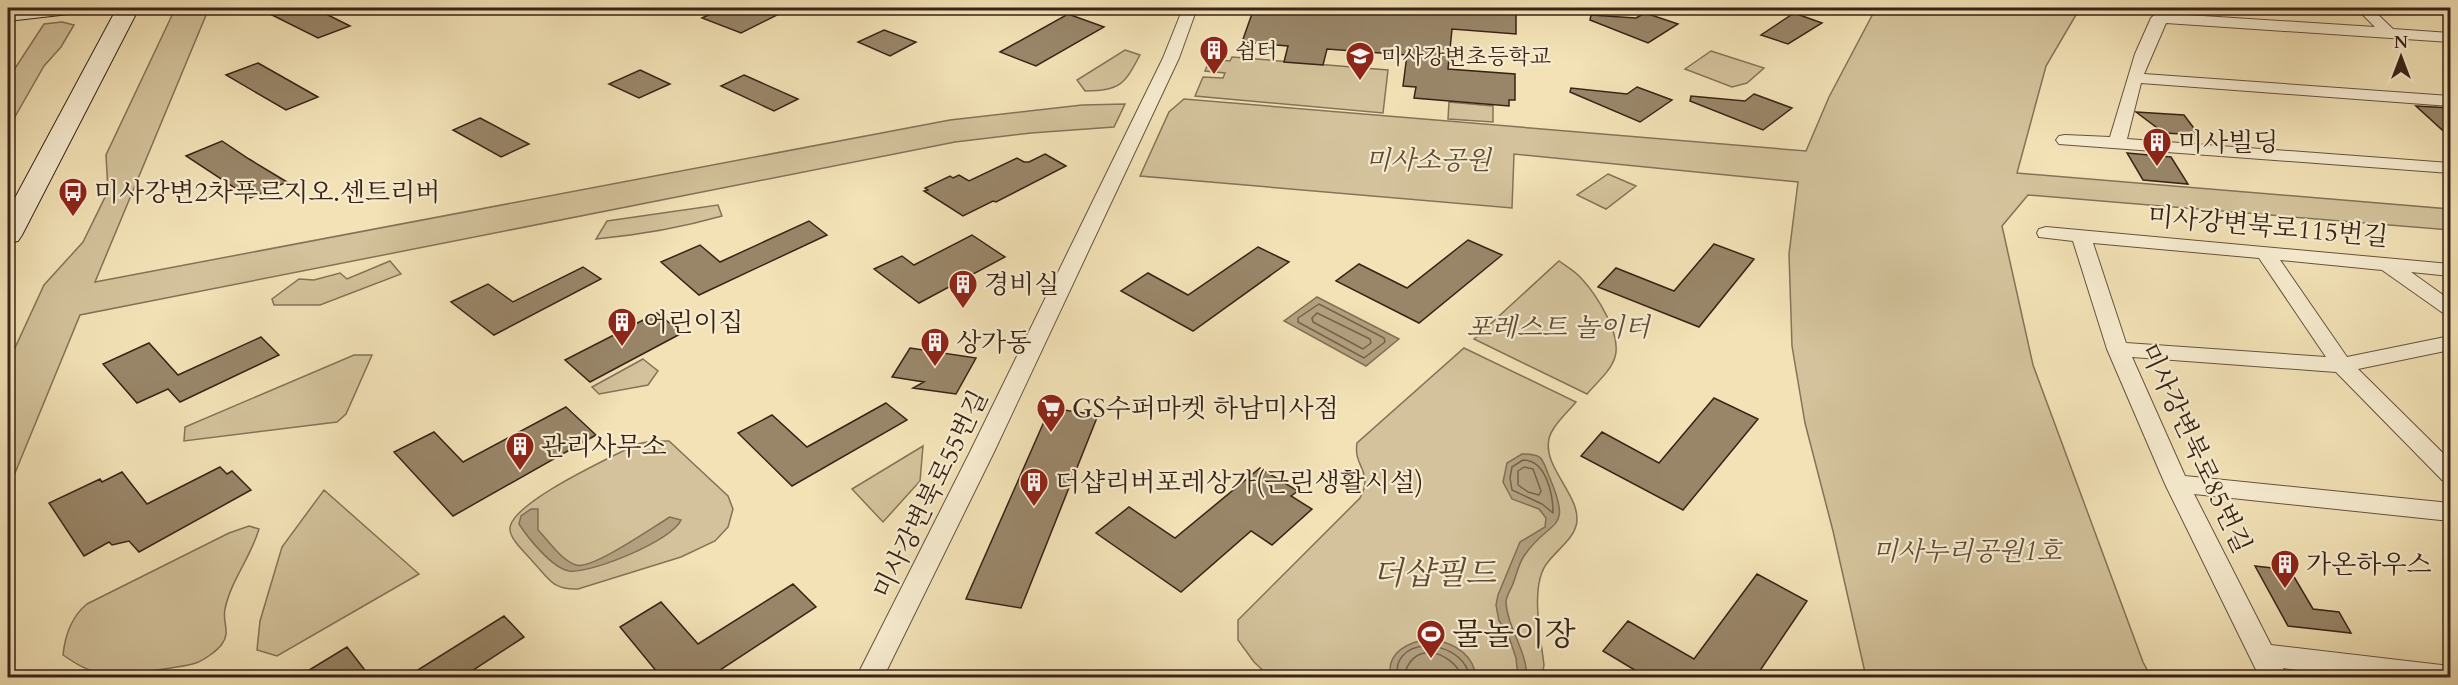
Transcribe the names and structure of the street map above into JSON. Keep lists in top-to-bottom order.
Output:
{
  "streets": {
    "street": ["미사강변북로115번길", "미사강변북로85번길", "미사강변북로55번길"]
  },
  "crossings": [
    ["미사강변북로115번길", "미사강변북로85번길"]
  ],
  "parks": [
    "미사소공원",
    "포레스트 놀이터",
    "미사누리공원1호",
    "더샵필드"
  ],
  "places": {
    "building": [
      "쉼터",
      "미사빌딩",
      "경비실",
      "어린이집",
      "상가동",
      "관리사무소",
      "더샵리버포레상가(근린생활시설)",
      "가온하우스"
    ],
    "school or university": ["미사강변초등학교"],
    "bus stop": ["미사강변2차푸르지오.센트리버"],
    "supermarket": ["GS수퍼마켓 하남미사점"],
    "sports": ["물놀이장"]
  },
  "north": "top"
}
